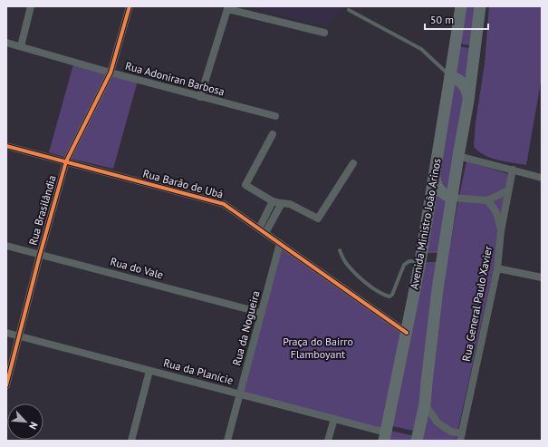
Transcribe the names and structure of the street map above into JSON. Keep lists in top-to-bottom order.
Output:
{
  "streets": {
    "main road": ["Avenida Ministro João Arinos"],
    "street": [
      "Rua Adoniran Barbosa",
      "Rua Barão de Ubá",
      "Rua Brasilândia",
      "Rua do Vale",
      "Rua General Paulo Xavier",
      "Rua da Nogueira",
      "Rua da Planície"
    ]
  },
  "crossings": [
    ["Rua Adoniran Barbosa", "Rua Brasilândia"],
    ["Rua Barão de Ubá", "Rua Brasilândia"],
    ["Rua Barão de Ubá", "Avenida Ministro João Arinos"],
    ["Rua Barão de Ubá", "Rua da Nogueira"],
    ["Rua Brasilândia", "Rua do Vale"],
    ["Rua Brasilândia", "Rua da Planície"],
    ["Avenida Ministro João Arinos", "Rua da Planície"],
    ["Rua do Vale", "Rua da Nogueira"],
    ["Rua da Nogueira", "Rua da Planície"]
  ],
  "parks": ["Praça do Bairro Flamboyant"],
  "scale_bar": "50 m",
  "north": "bottom right"
}
